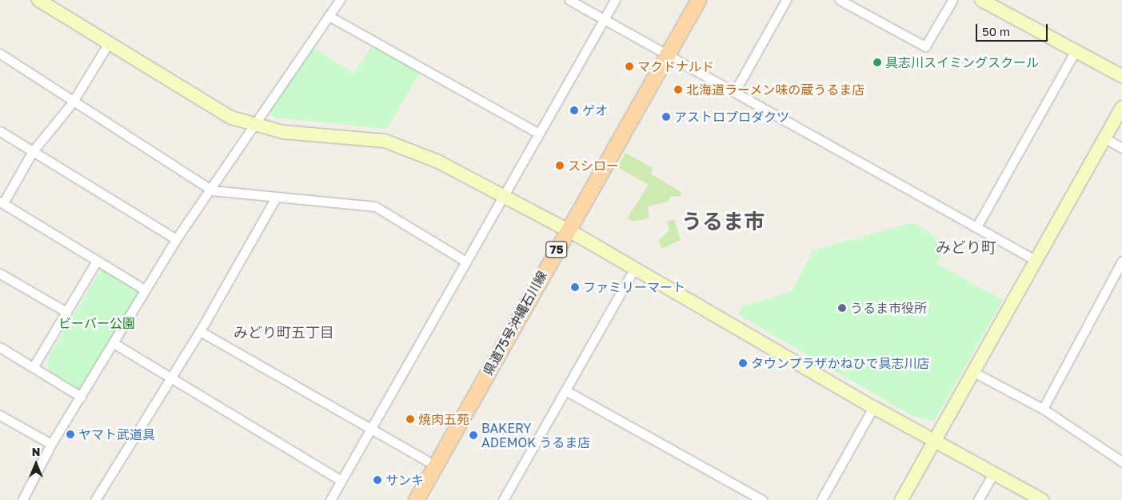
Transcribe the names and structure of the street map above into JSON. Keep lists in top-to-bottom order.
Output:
{
  "streets": {
    "main road": ["75", "県道75号沖縄石川線"]
  },
  "districts": ["うるま市", "みどり町", "みどり町五丁目"],
  "parks": ["ビーバー公園"],
  "places": [
    "具志川スイミングスクール",
    "マクドナルド",
    "北海道ラーメン味の蔵うるま店",
    "ゲオ",
    "アストロプロダクツ",
    "スシロー",
    "ファミリーマート",
    "うるま市役所",
    "タウンプラザかねひで具志川店",
    "焼肉五苑",
    "ヤマト武道具",
    "BAKERY ADEMOK うるま店",
    "サンキ"
  ],
  "scale_bar": "50 m",
  "north": "top"
}
